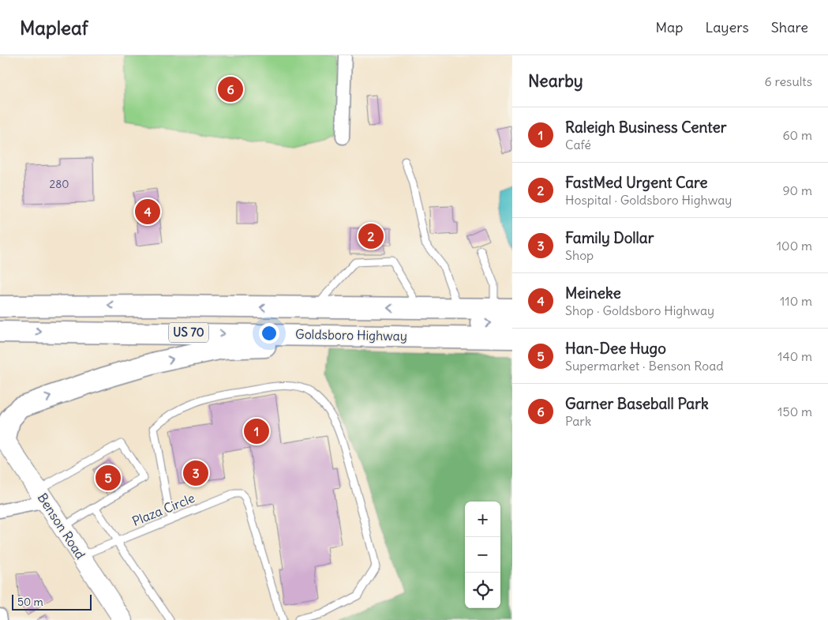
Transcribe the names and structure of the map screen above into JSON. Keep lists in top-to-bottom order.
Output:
{
  "streets": {
    "main road": ["US 70", "Goldsboro Highway", "Benson Road"],
    "lane": ["Plaza Circle"]
  },
  "crossings": [
    ["Plaza Circle", "Benson Road"]
  ],
  "house_numbers": ["280"],
  "scale_bar": "50 m",
  "page": {
    "header": "Mapleaf",
    "nav": ["Map", "Layers", "Share"],
    "heading": ["Nearby", "6 results"],
    "pins": [
      "6",
      "4",
      "2",
      "1",
      "3",
      "5"
    ],
    "list": [
      {
        "mark": "1",
        "name": "Raleigh Business Center",
        "note": "Café",
        "value": "60 m"
      },
      {
        "mark": "2",
        "name": "FastMed Urgent Care",
        "note": "Hospital · Goldsboro Highway",
        "value": "90 m"
      },
      {
        "mark": "3",
        "name": "Family Dollar",
        "note": "Shop",
        "value": "100 m"
      },
      {
        "mark": "4",
        "name": "Meineke",
        "note": "Shop · Goldsboro Highway",
        "value": "110 m"
      },
      {
        "mark": "5",
        "name": "Han-Dee Hugo",
        "note": "Supermarket · Benson Road",
        "value": "140 m"
      },
      {
        "mark": "6",
        "name": "Garner Baseball Park",
        "note": "Park",
        "value": "150 m"
      }
    ],
    "map_buttons": ["+", "−"],
    "scale": "50 m"
  }
}
